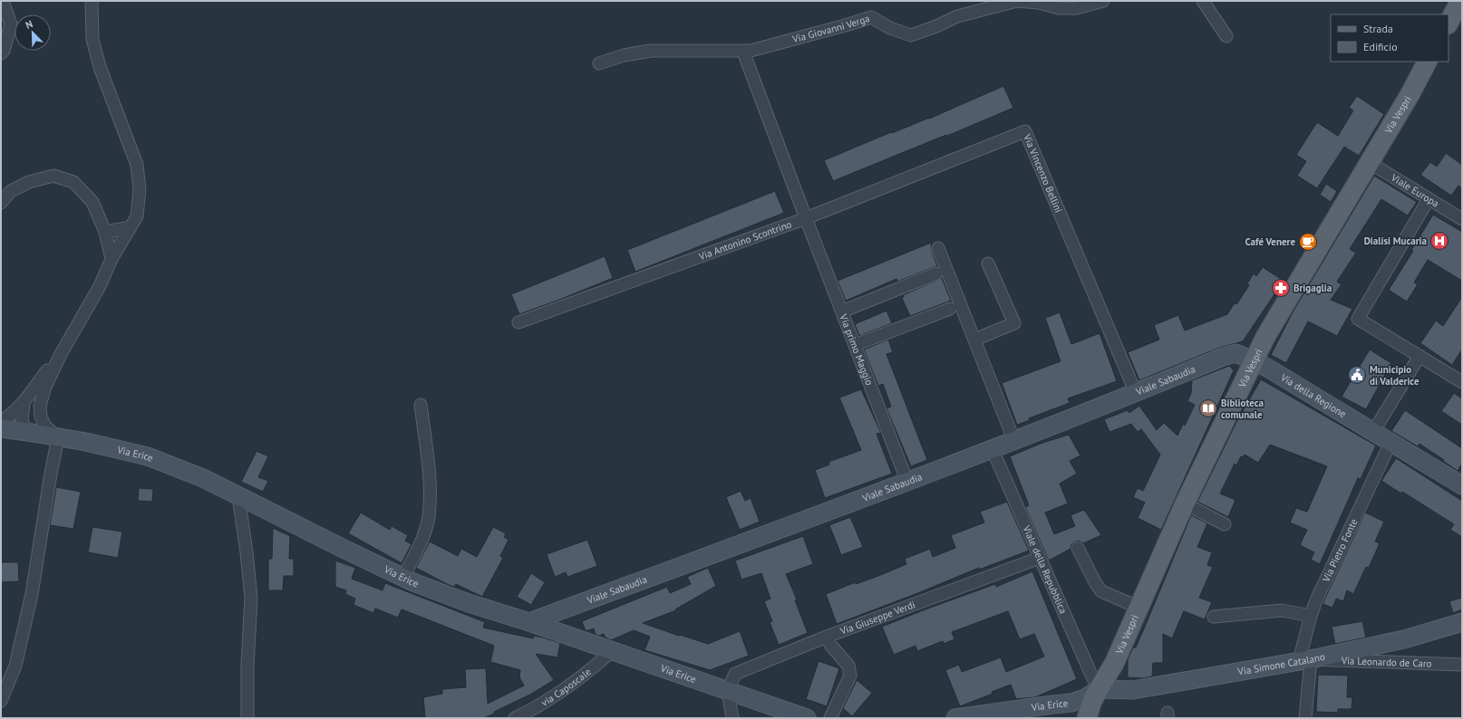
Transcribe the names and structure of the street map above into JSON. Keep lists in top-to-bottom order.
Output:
{
  "streets": {
    "main road": ["Via Vespri"],
    "street": [
      "Via Giovanni Verga",
      "Via Vincenzo Bellini",
      "Viale Europa",
      "Via Antonino Scontrino",
      "Via primo Maggio",
      "Viale Sabaudia",
      "Via della Regione",
      "Via Erice",
      "Via Pietro Fonte",
      "Viale della Repubblica",
      "Via Giuseppe Verdi",
      "Via Leonardo de Caro",
      "Via Simone Catalano",
      "via Caposcale"
    ]
  },
  "crossings": [
    ["Via Vespri", "Viale Europa"],
    ["Via Vespri", "Viale Sabaudia"],
    ["Via Vespri", "Via della Regione"],
    ["Via Vespri", "Via Erice"],
    ["Via Vespri", "Viale della Repubblica"],
    ["Via Vespri", "Via Simone Catalano"],
    ["Via Vincenzo Bellini", "Via Antonino Scontrino"],
    ["Via Vincenzo Bellini", "Via primo Maggio"],
    ["Via Vincenzo Bellini", "Viale Sabaudia"],
    ["Via Antonino Scontrino", "Via primo Maggio"],
    ["Via primo Maggio", "Viale Sabaudia"],
    ["Viale Sabaudia", "Via della Regione"],
    ["Viale Sabaudia", "Via Erice"],
    ["Viale Sabaudia", "Viale della Repubblica"],
    ["Via della Regione", "Via Pietro Fonte"],
    ["Via Erice", "Viale della Repubblica"],
    ["Via Erice", "Via Giuseppe Verdi"],
    ["Via Erice", "Via Simone Catalano"],
    ["Via Erice", "via Caposcale"],
    ["Via Pietro Fonte", "Via Leonardo de Caro"],
    ["Via Pietro Fonte", "Via Simone Catalano"],
    ["Viale della Repubblica", "Via Giuseppe Verdi"],
    ["Viale della Repubblica", "Via Simone Catalano"],
    ["Via Leonardo de Caro", "Via Simone Catalano"]
  ],
  "places": {
    "hospital": ["Dialisi Mucaria"],
    "cafe": ["Café Venere"],
    "pharmacy": ["Brigaglia"],
    "public building": ["Municipio di Valderice"],
    "library": ["Biblioteca comunale"]
  },
  "legend": ["Strada", "Edificio"],
  "north": "top left"
}
